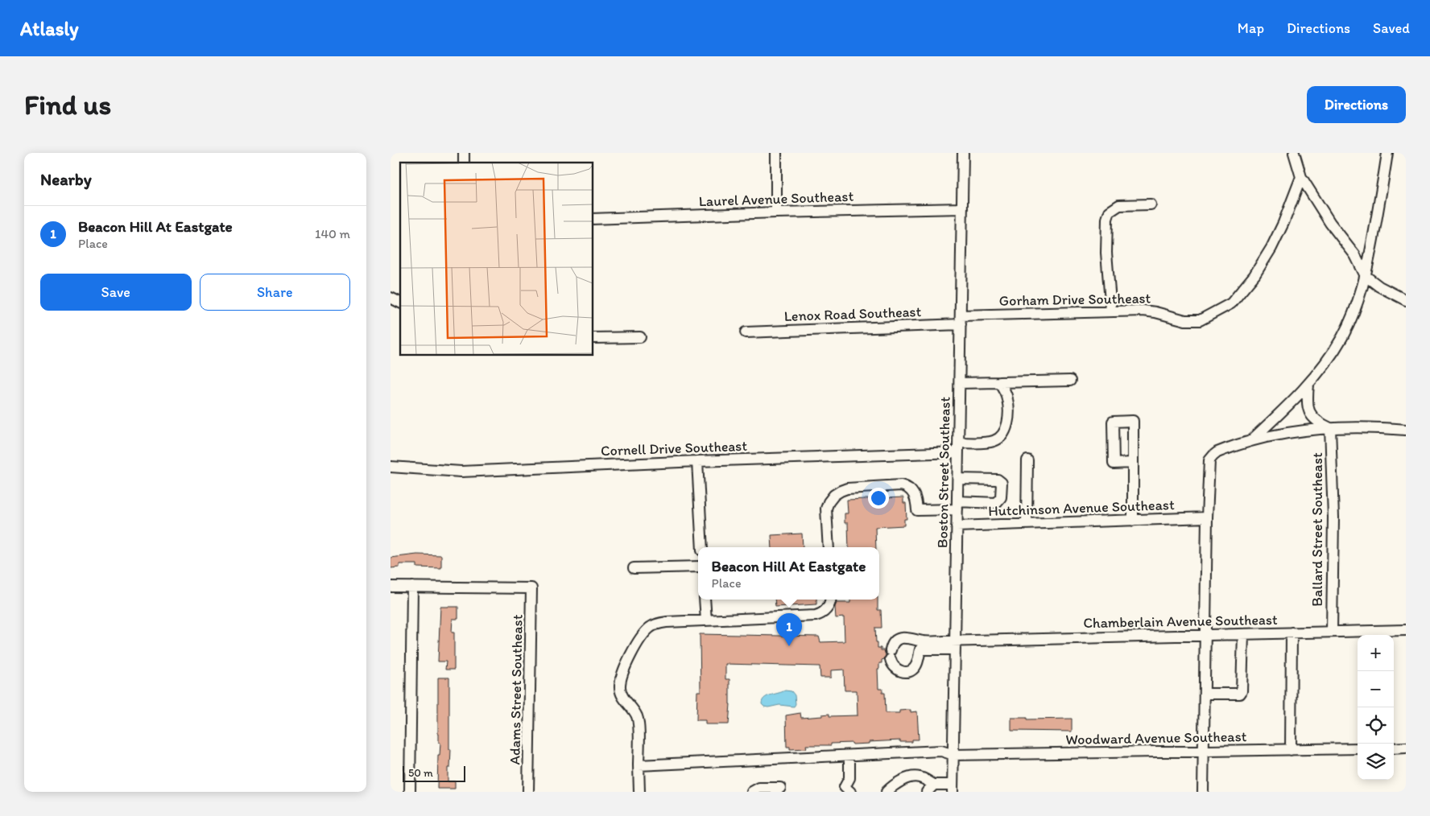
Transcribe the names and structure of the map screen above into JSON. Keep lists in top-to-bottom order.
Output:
{
  "streets": {
    "street": [
      "Laurel Avenue Southeast",
      "Gorham Drive Southeast",
      "Lenox Road Southeast",
      "Cornell Drive Southeast",
      "Boston Street Southeast",
      "Hutchinson Avenue Southeast",
      "Ballard Street Southeast",
      "Chamberlain Avenue Southeast",
      "Adams Street Southeast",
      "Woodward Avenue Southeast"
    ]
  },
  "crossings": [
    ["Laurel Avenue Southeast", "Boston Street Southeast"],
    ["Gorham Drive Southeast", "Lenox Road Southeast"],
    ["Gorham Drive Southeast", "Boston Street Southeast"],
    ["Lenox Road Southeast", "Boston Street Southeast"],
    ["Cornell Drive Southeast", "Boston Street Southeast"],
    ["Boston Street Southeast", "Hutchinson Avenue Southeast"],
    ["Boston Street Southeast", "Chamberlain Avenue Southeast"],
    ["Boston Street Southeast", "Woodward Avenue Southeast"],
    ["Ballard Street Southeast", "Chamberlain Avenue Southeast"]
  ],
  "scale_bar": "50 m",
  "page": {
    "header": "Atlasly",
    "nav": ["Map", "Directions", "Saved"],
    "buttons": [
      "Directions",
      ["Save", "Share"]
    ],
    "title": "Find us",
    "heading": "Nearby",
    "list": [
      {
        "mark": "1",
        "name": "Beacon Hill At Eastgate",
        "note": "Place",
        "value": "140 m"
      }
    ],
    "popup": ["Beacon Hill At Eastgate", "Place"],
    "pins": "1",
    "map_buttons": ["+", "−"],
    "scale": "50 m"
  }
}
